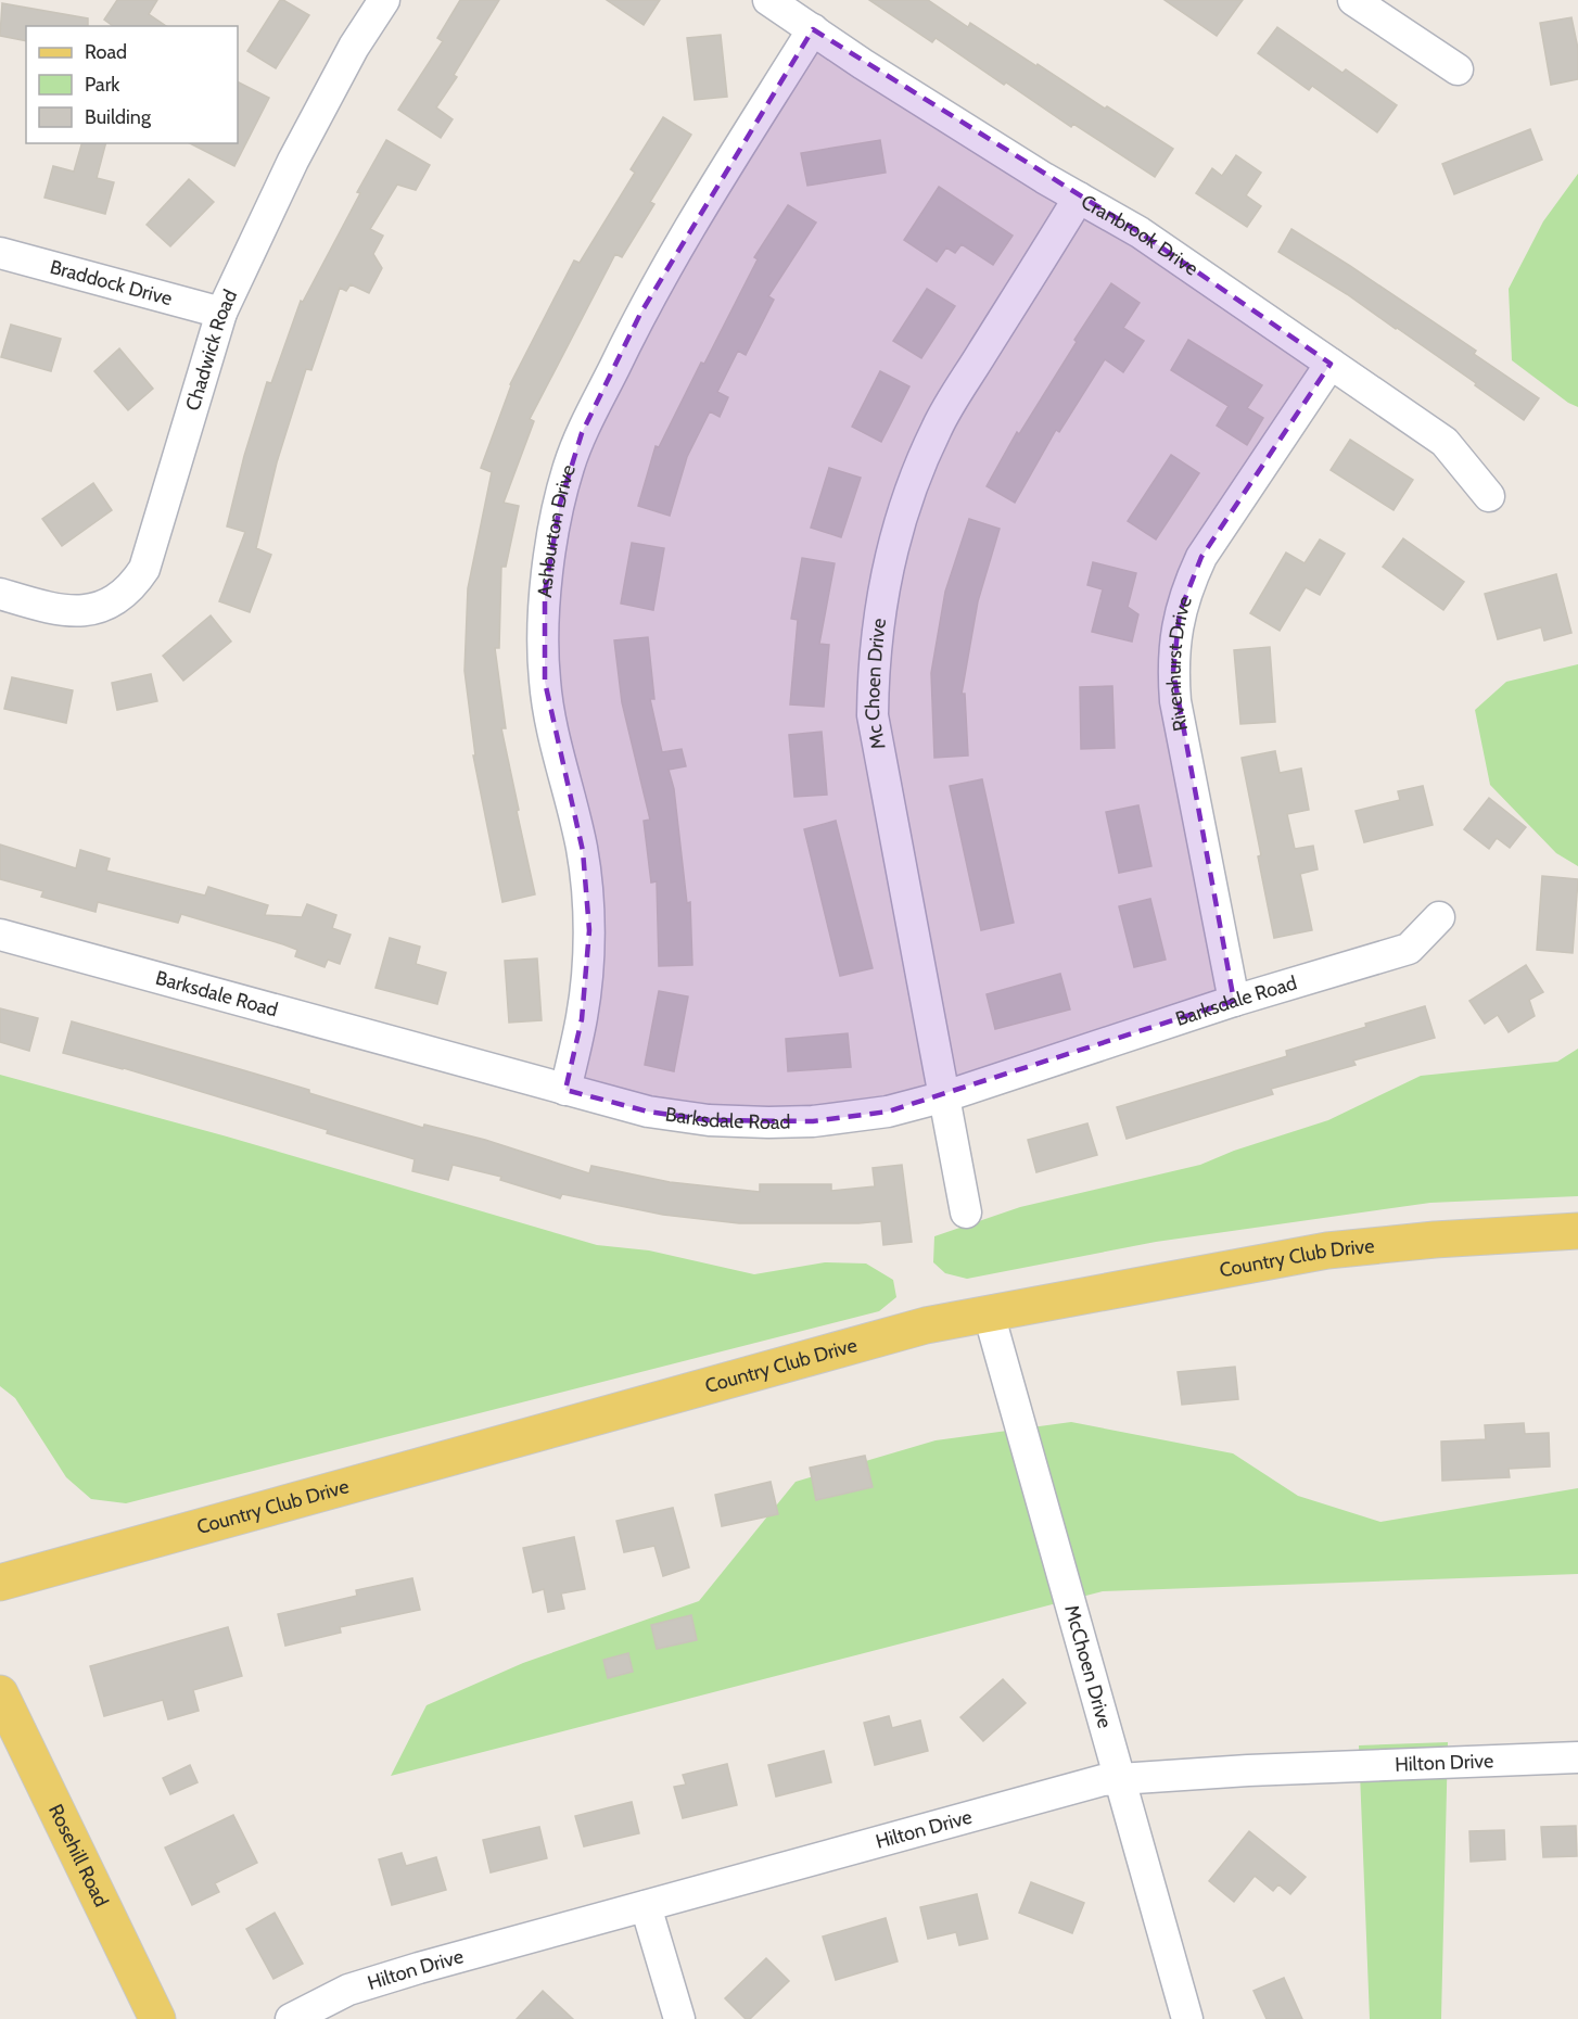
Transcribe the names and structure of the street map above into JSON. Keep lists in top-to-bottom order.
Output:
{
  "streets": {
    "main road": ["Country Club Drive", "Rosehill Road"],
    "street": [
      "Cranbrook Drive",
      "Braddock Drive",
      "Chadwick Road",
      "Ashburton Drive",
      "Rivenhurst Drive",
      "Mc Choen Drive",
      "Barksdale Road",
      "McChoen Drive",
      "Hilton Drive"
    ]
  },
  "crossings": [
    ["Cranbrook Drive", "Ashburton Drive"],
    ["Cranbrook Drive", "Rivenhurst Drive"],
    ["Cranbrook Drive", "Mc Choen Drive"],
    ["Braddock Drive", "Chadwick Road"],
    ["Ashburton Drive", "Barksdale Road"],
    ["Rivenhurst Drive", "Barksdale Road"],
    ["Mc Choen Drive", "Barksdale Road"],
    ["Country Club Drive", "McChoen Drive"],
    ["McChoen Drive", "Hilton Drive"]
  ],
  "legend": ["Road", "Park", "Building"]
}
